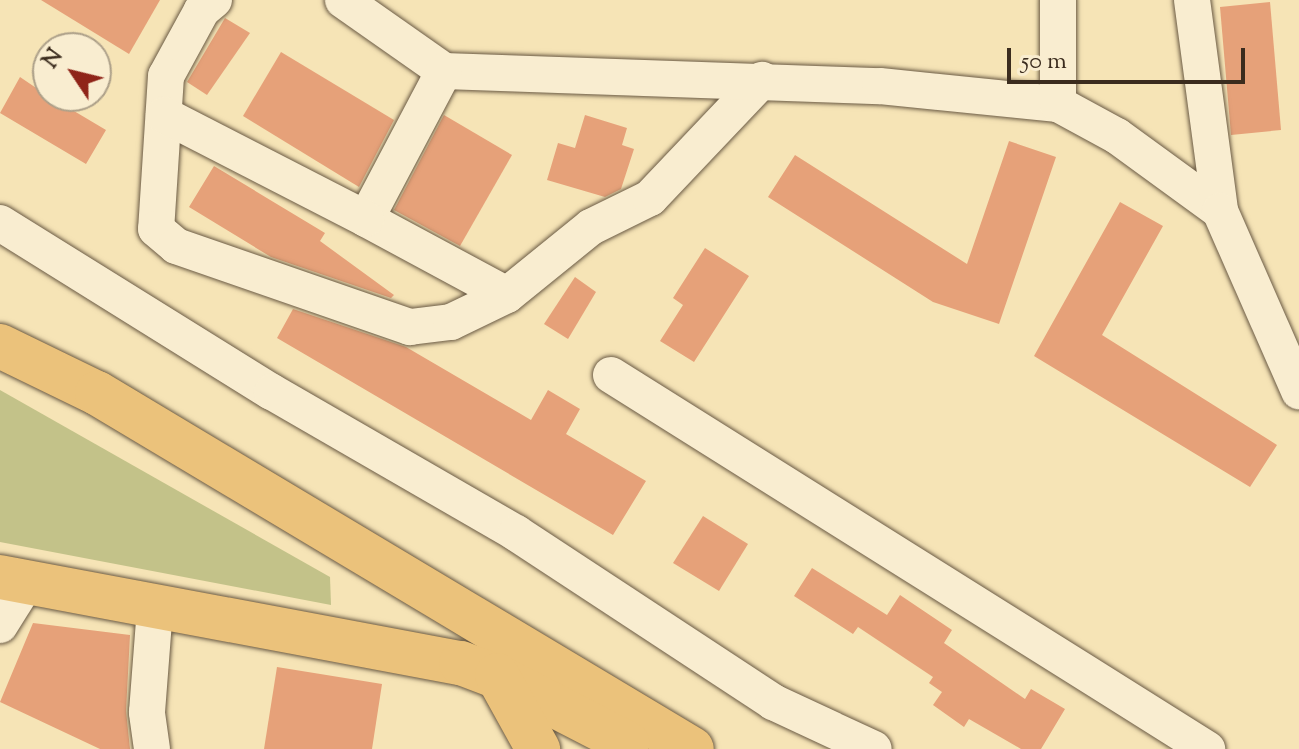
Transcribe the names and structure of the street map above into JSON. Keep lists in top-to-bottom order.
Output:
{
  "scale_bar": "50 m",
  "north": "top left"
}
